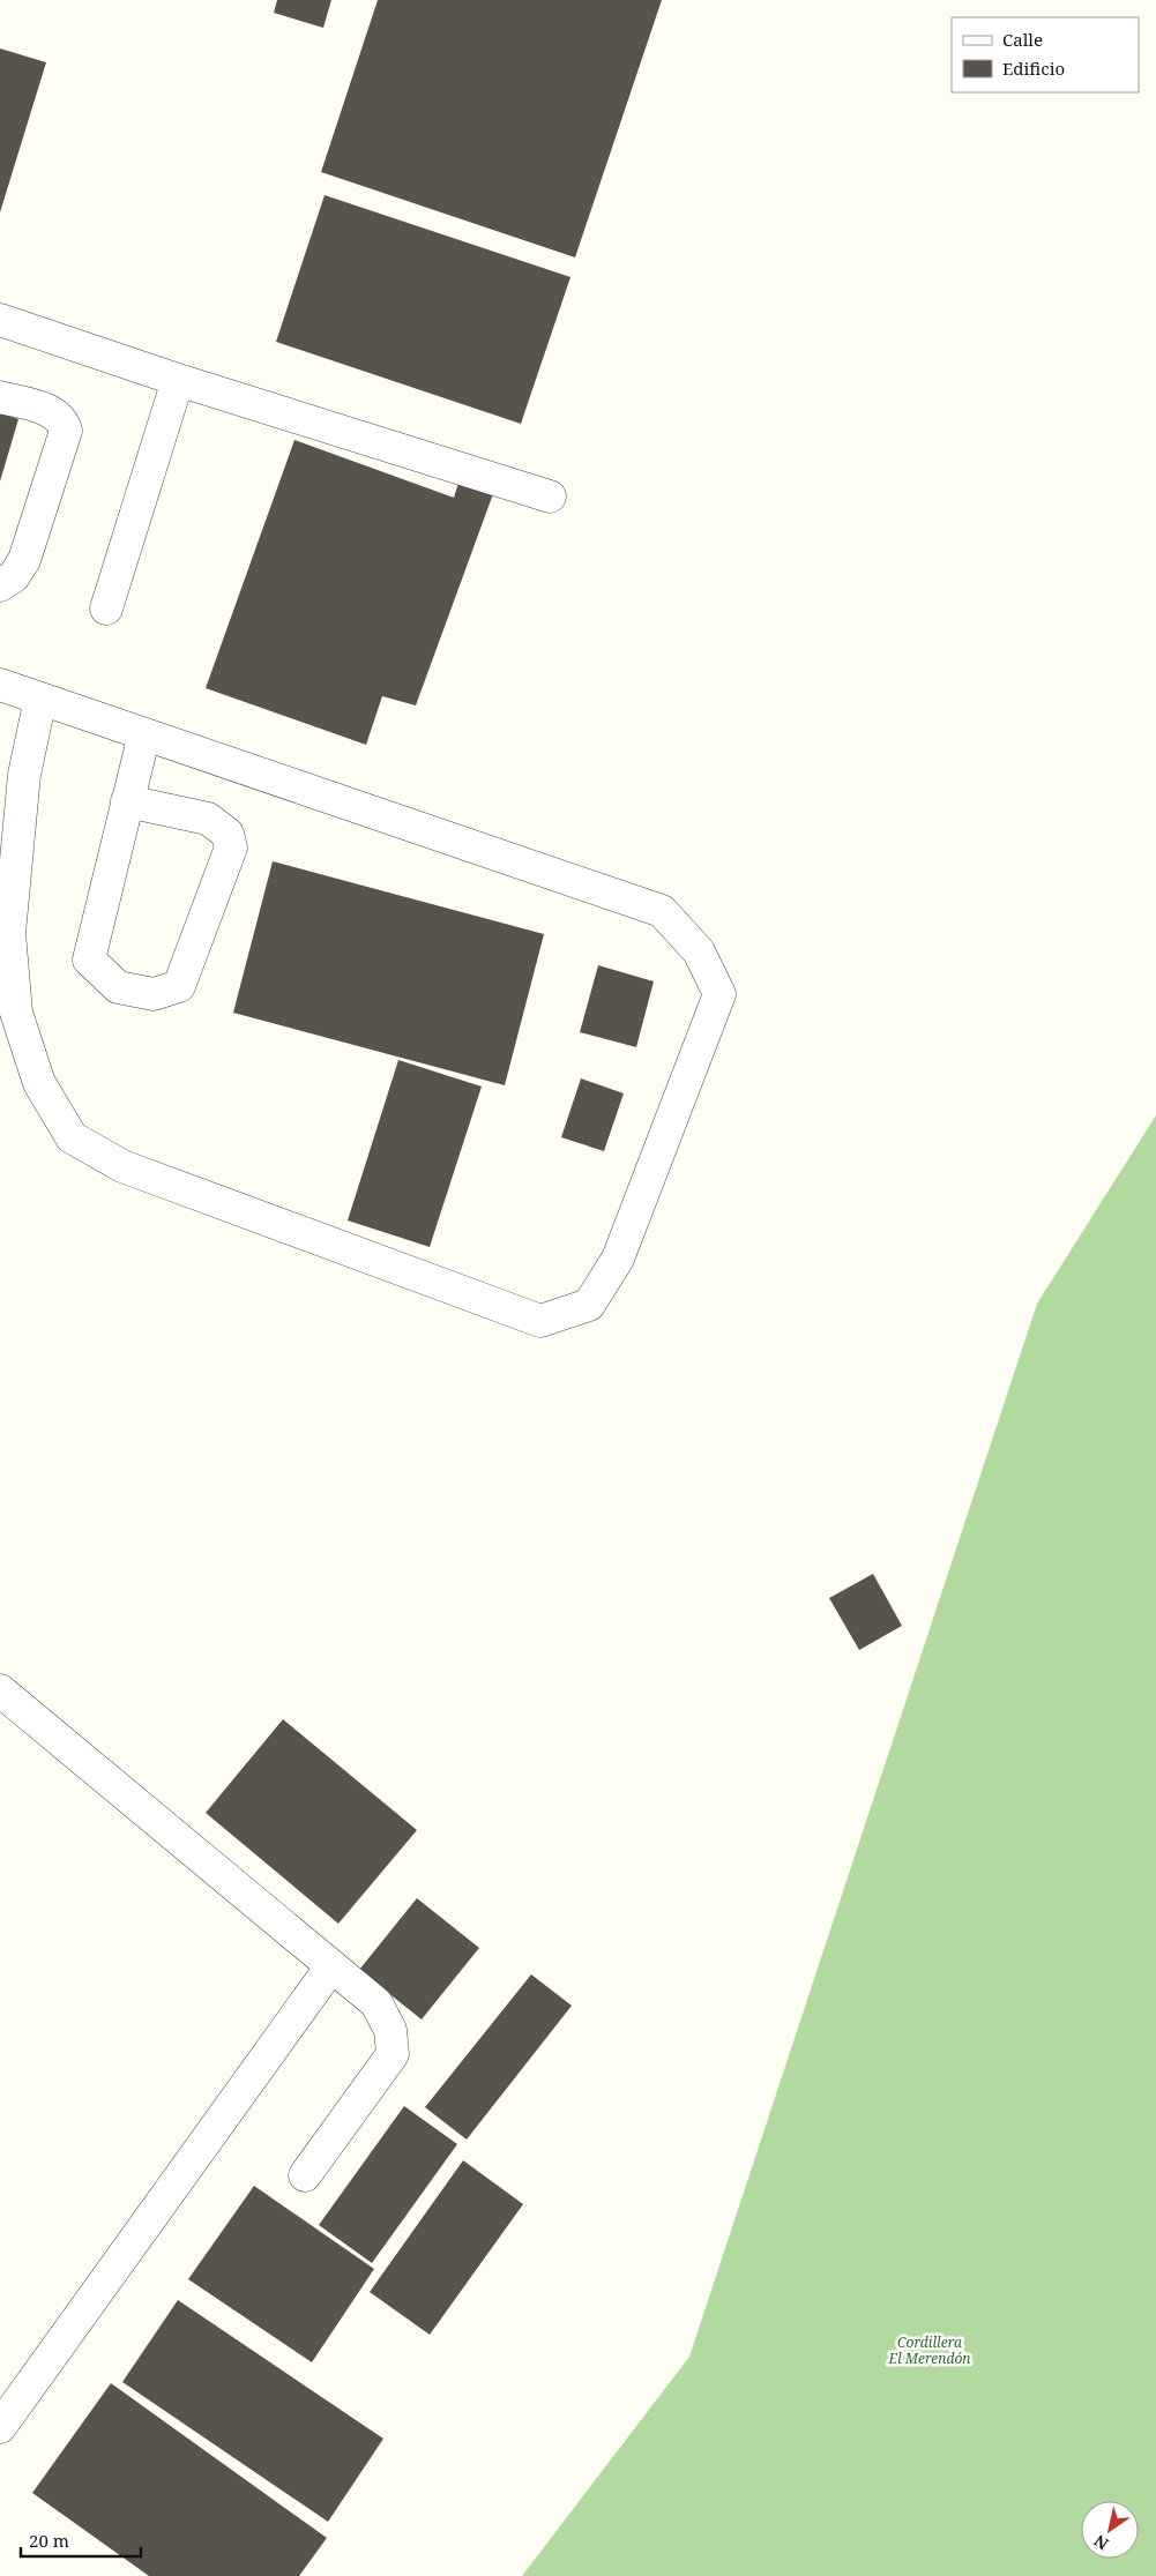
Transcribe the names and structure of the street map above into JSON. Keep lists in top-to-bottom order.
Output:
{
  "parks": ["Cordillera El Merendón"],
  "legend": ["Calle", "Edificio"],
  "scale_bar": "20 m",
  "north": "bottom left"
}
